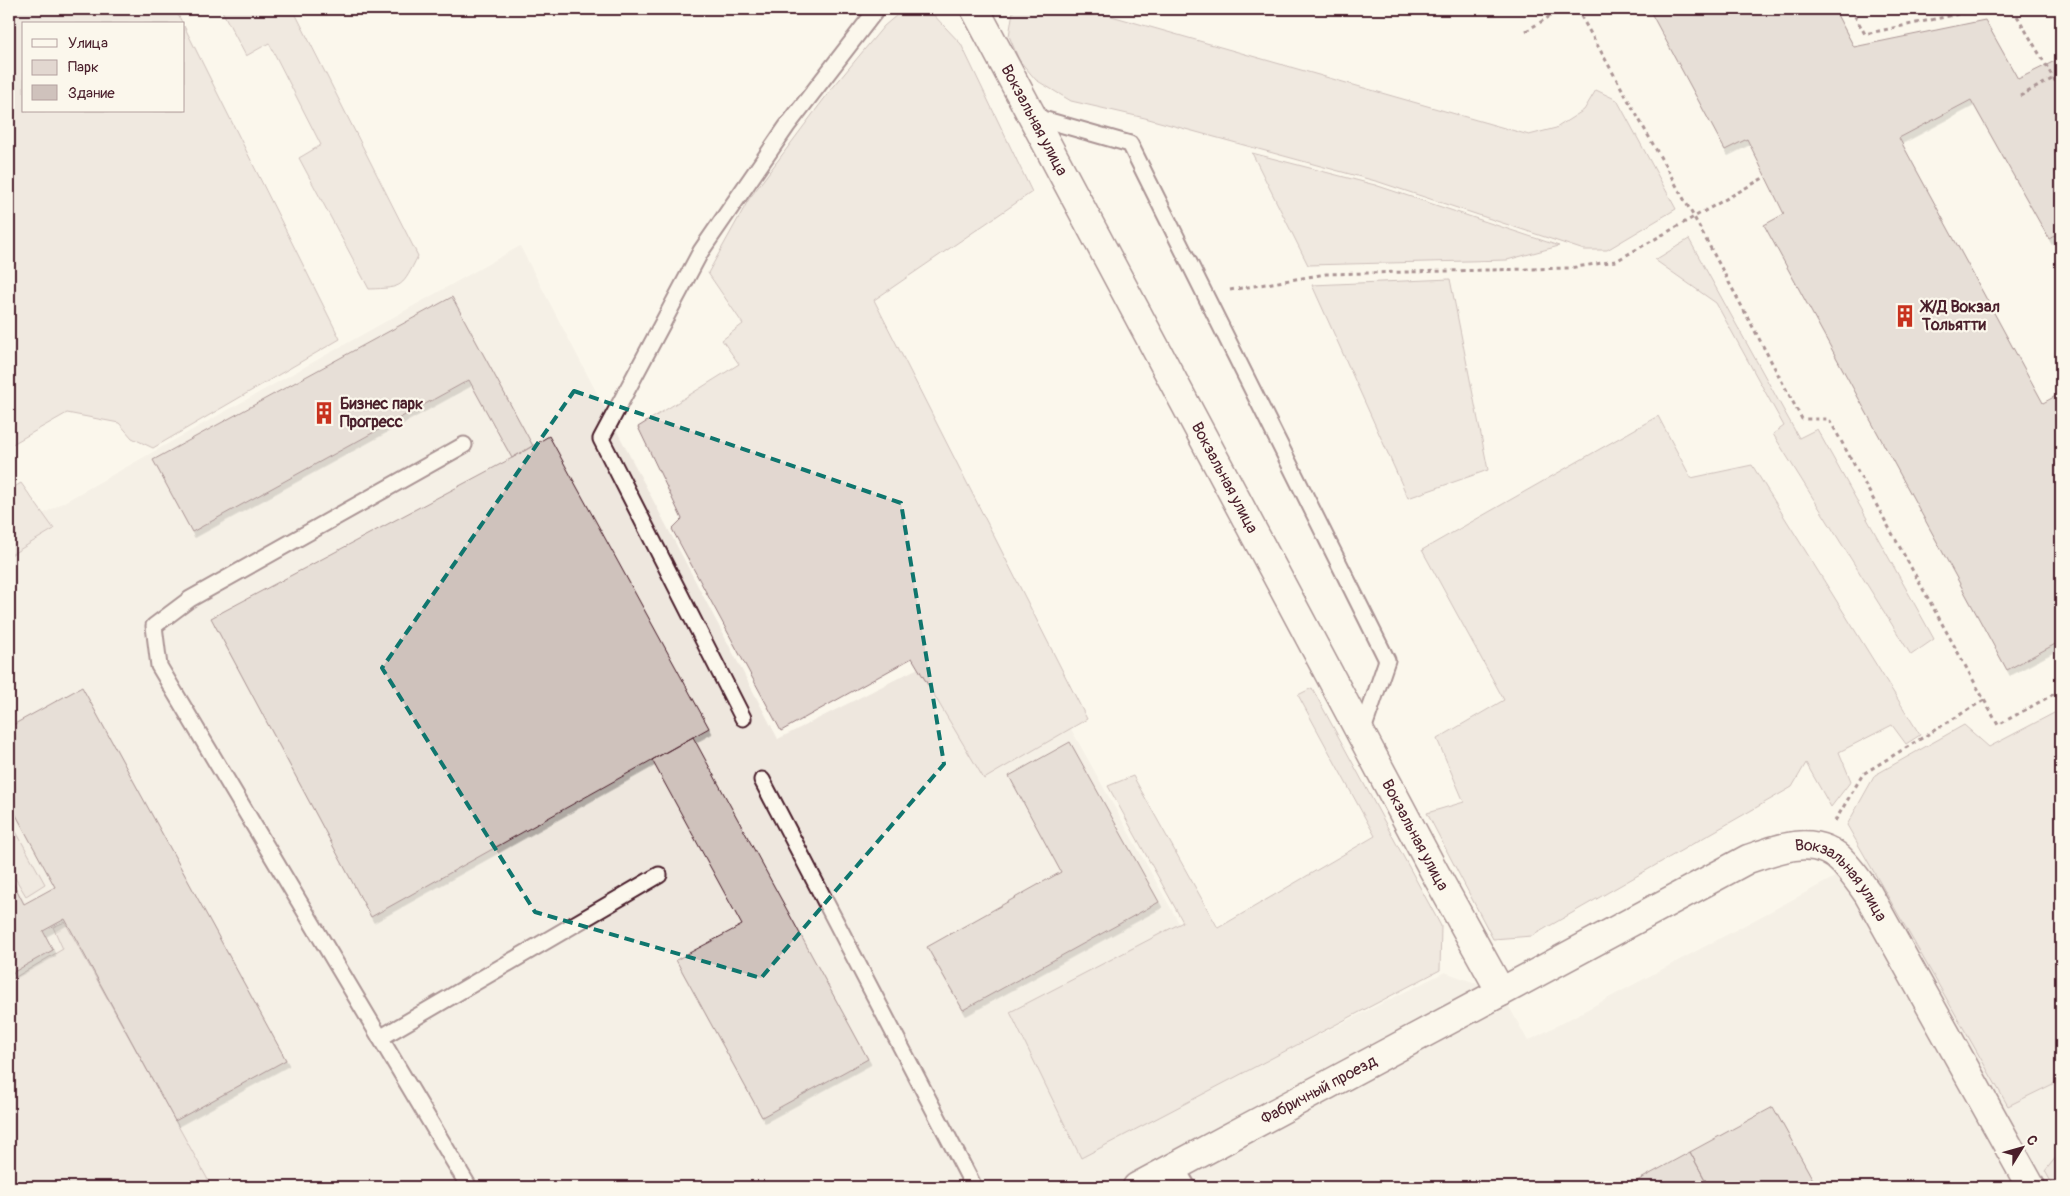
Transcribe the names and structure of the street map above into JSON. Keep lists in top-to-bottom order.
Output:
{
  "streets": {
    "street": ["Вокзальная улица", "Фабричный проезд"]
  },
  "crossings": [
    ["Вокзальная улица", "Фабричный проезд"]
  ],
  "places": {
    "building": ["Ж/Д Вокзал Тольятти", "Бизнес парк Прогресс"]
  },
  "legend": ["Улица", "Парк", "Здание"],
  "north": "top right"
}
